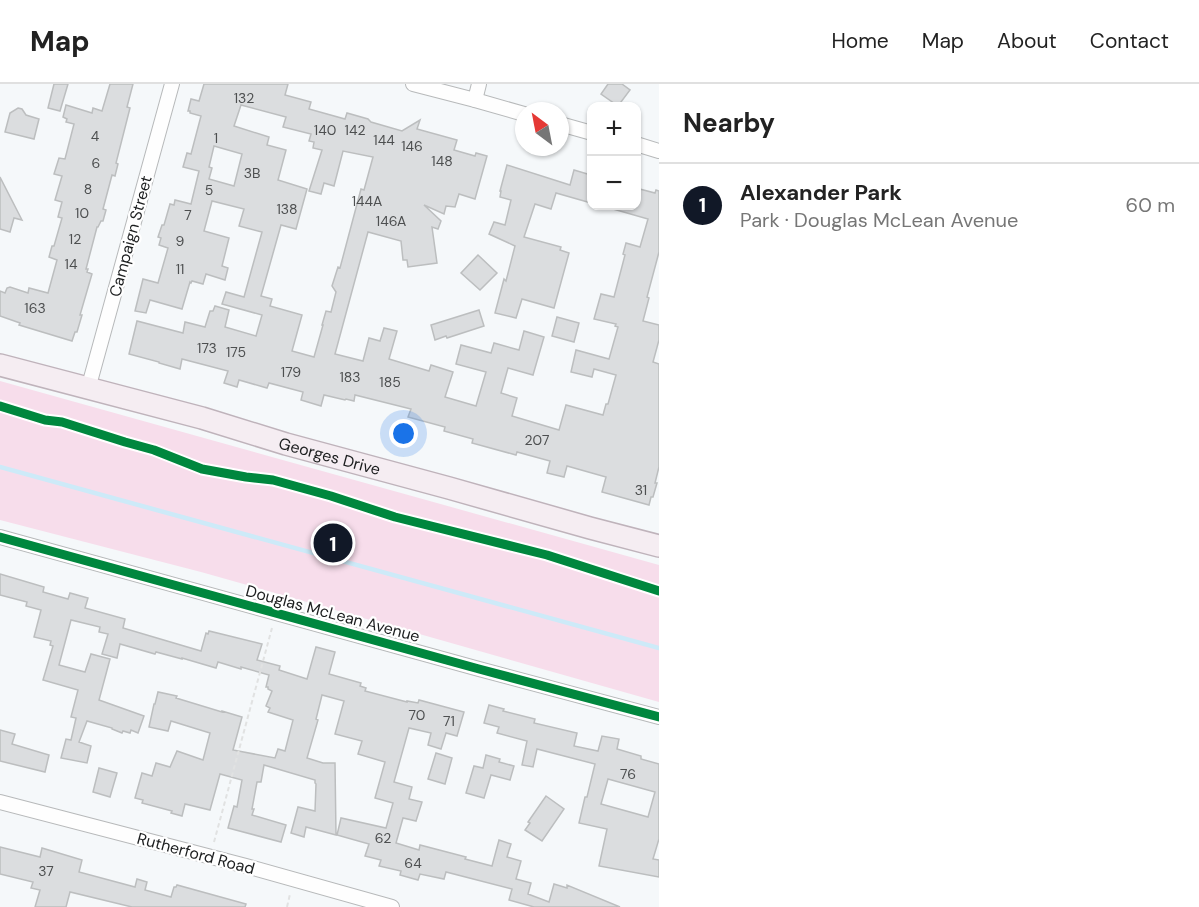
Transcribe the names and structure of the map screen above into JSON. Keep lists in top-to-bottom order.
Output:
{
  "streets": {
    "main road": ["Georges Drive"],
    "street": ["Campaign Street", "Douglas McLean Avenue", "Rutherford Road"]
  },
  "crossings": [
    ["Campaign Street", "Georges Drive"]
  ],
  "house_numbers": [
    "132",
    "140",
    "142",
    "4",
    "1",
    "144",
    "146",
    "148",
    "6",
    "3B",
    "8",
    "5",
    "144A",
    "138",
    "10",
    "7",
    "146A",
    "12",
    "9",
    "14",
    "11",
    "163",
    "173",
    "175",
    "179",
    "183",
    "185",
    "207",
    "31",
    "70",
    "71",
    "76",
    "62",
    "64",
    "37"
  ],
  "north": "top left",
  "page": {
    "header": "Map",
    "nav": [
      "Home",
      "Map",
      "About",
      "Contact"
    ],
    "heading": "Nearby",
    "map_buttons": ["+", "−"],
    "list": [
      {
        "mark": "1",
        "name": "Alexander Park",
        "note": "Park · Douglas McLean Avenue",
        "value": "60 m"
      }
    ],
    "pins": "1"
  }
}
